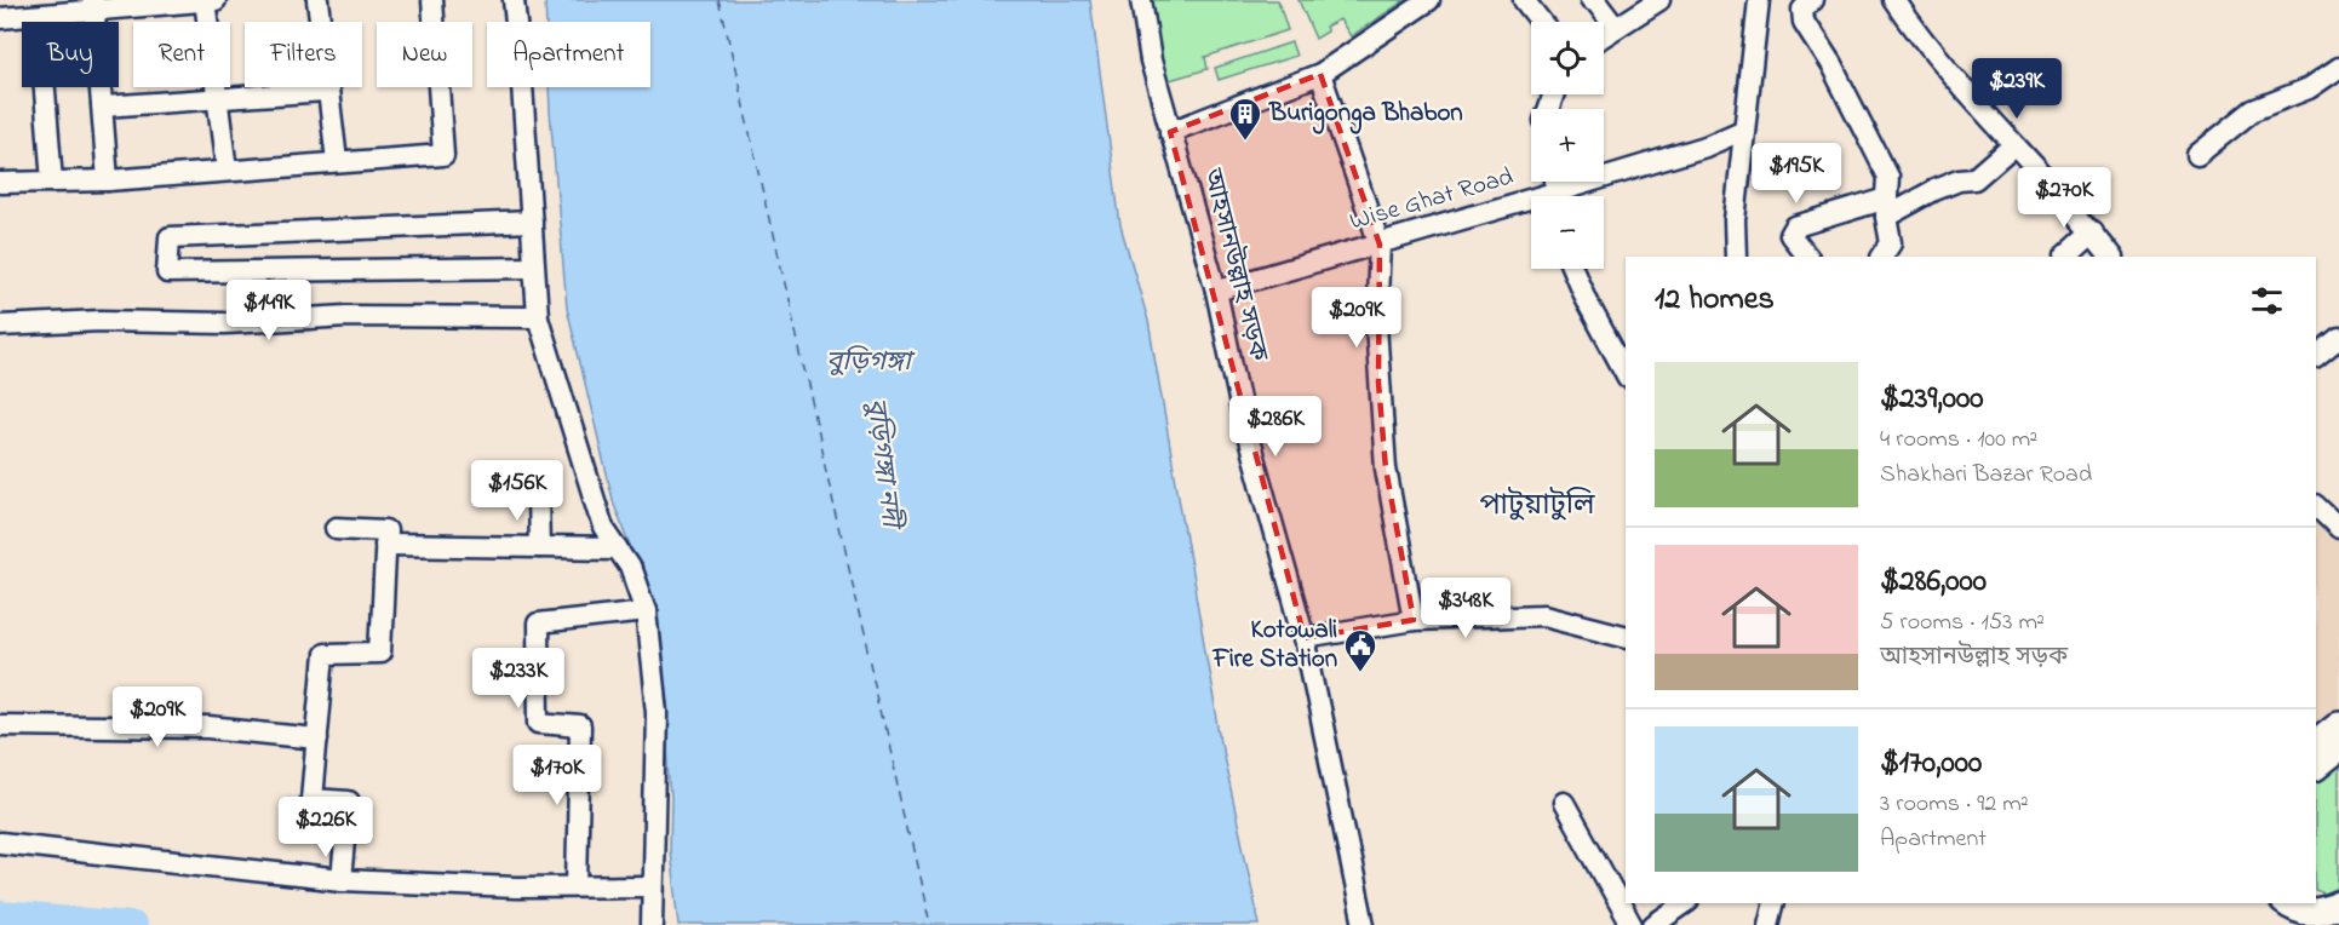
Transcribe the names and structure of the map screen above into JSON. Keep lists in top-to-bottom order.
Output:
{
  "streets": {
    "street": ["Wise Ghat Road", "আহসানউল্লাহ সড়ক"]
  },
  "crossings": [
    ["Wise Ghat Road", "আহসানউল্লাহ সড়ক"]
  ],
  "districts": ["পাটুয়াটুলি"],
  "water": ["বুড়িগঙ্গা", "বুড়িগঙ্গা নদী"],
  "places": {
    "building": ["Burigonga Bhabon"],
    "public building": ["Kotowali Fire Station"]
  },
  "page": {
    "map_buttons": ["+", "−"],
    "chip": [
      "Buy",
      "Rent",
      "Filters",
      "New",
      "Apartment"
    ],
    "price": [
      "$239K",
      "$195K",
      "$270K",
      "$149K",
      "$209K",
      "$286K",
      "$156K",
      "$348K",
      "$233K",
      "$209K",
      "$170K",
      "$226K"
    ],
    "heading": "12 homes",
    "list": [
      {
        "name": "$239,000",
        "note": "4 rooms · 100 m² · Shakhari Bazar Road"
      },
      {
        "name": "$286,000",
        "note": "5 rooms · 153 m² · আহসানউল্লাহ সড়ক"
      },
      {
        "name": "$170,000",
        "note": "3 rooms · 92 m² · Apartment"
      }
    ]
  }
}
